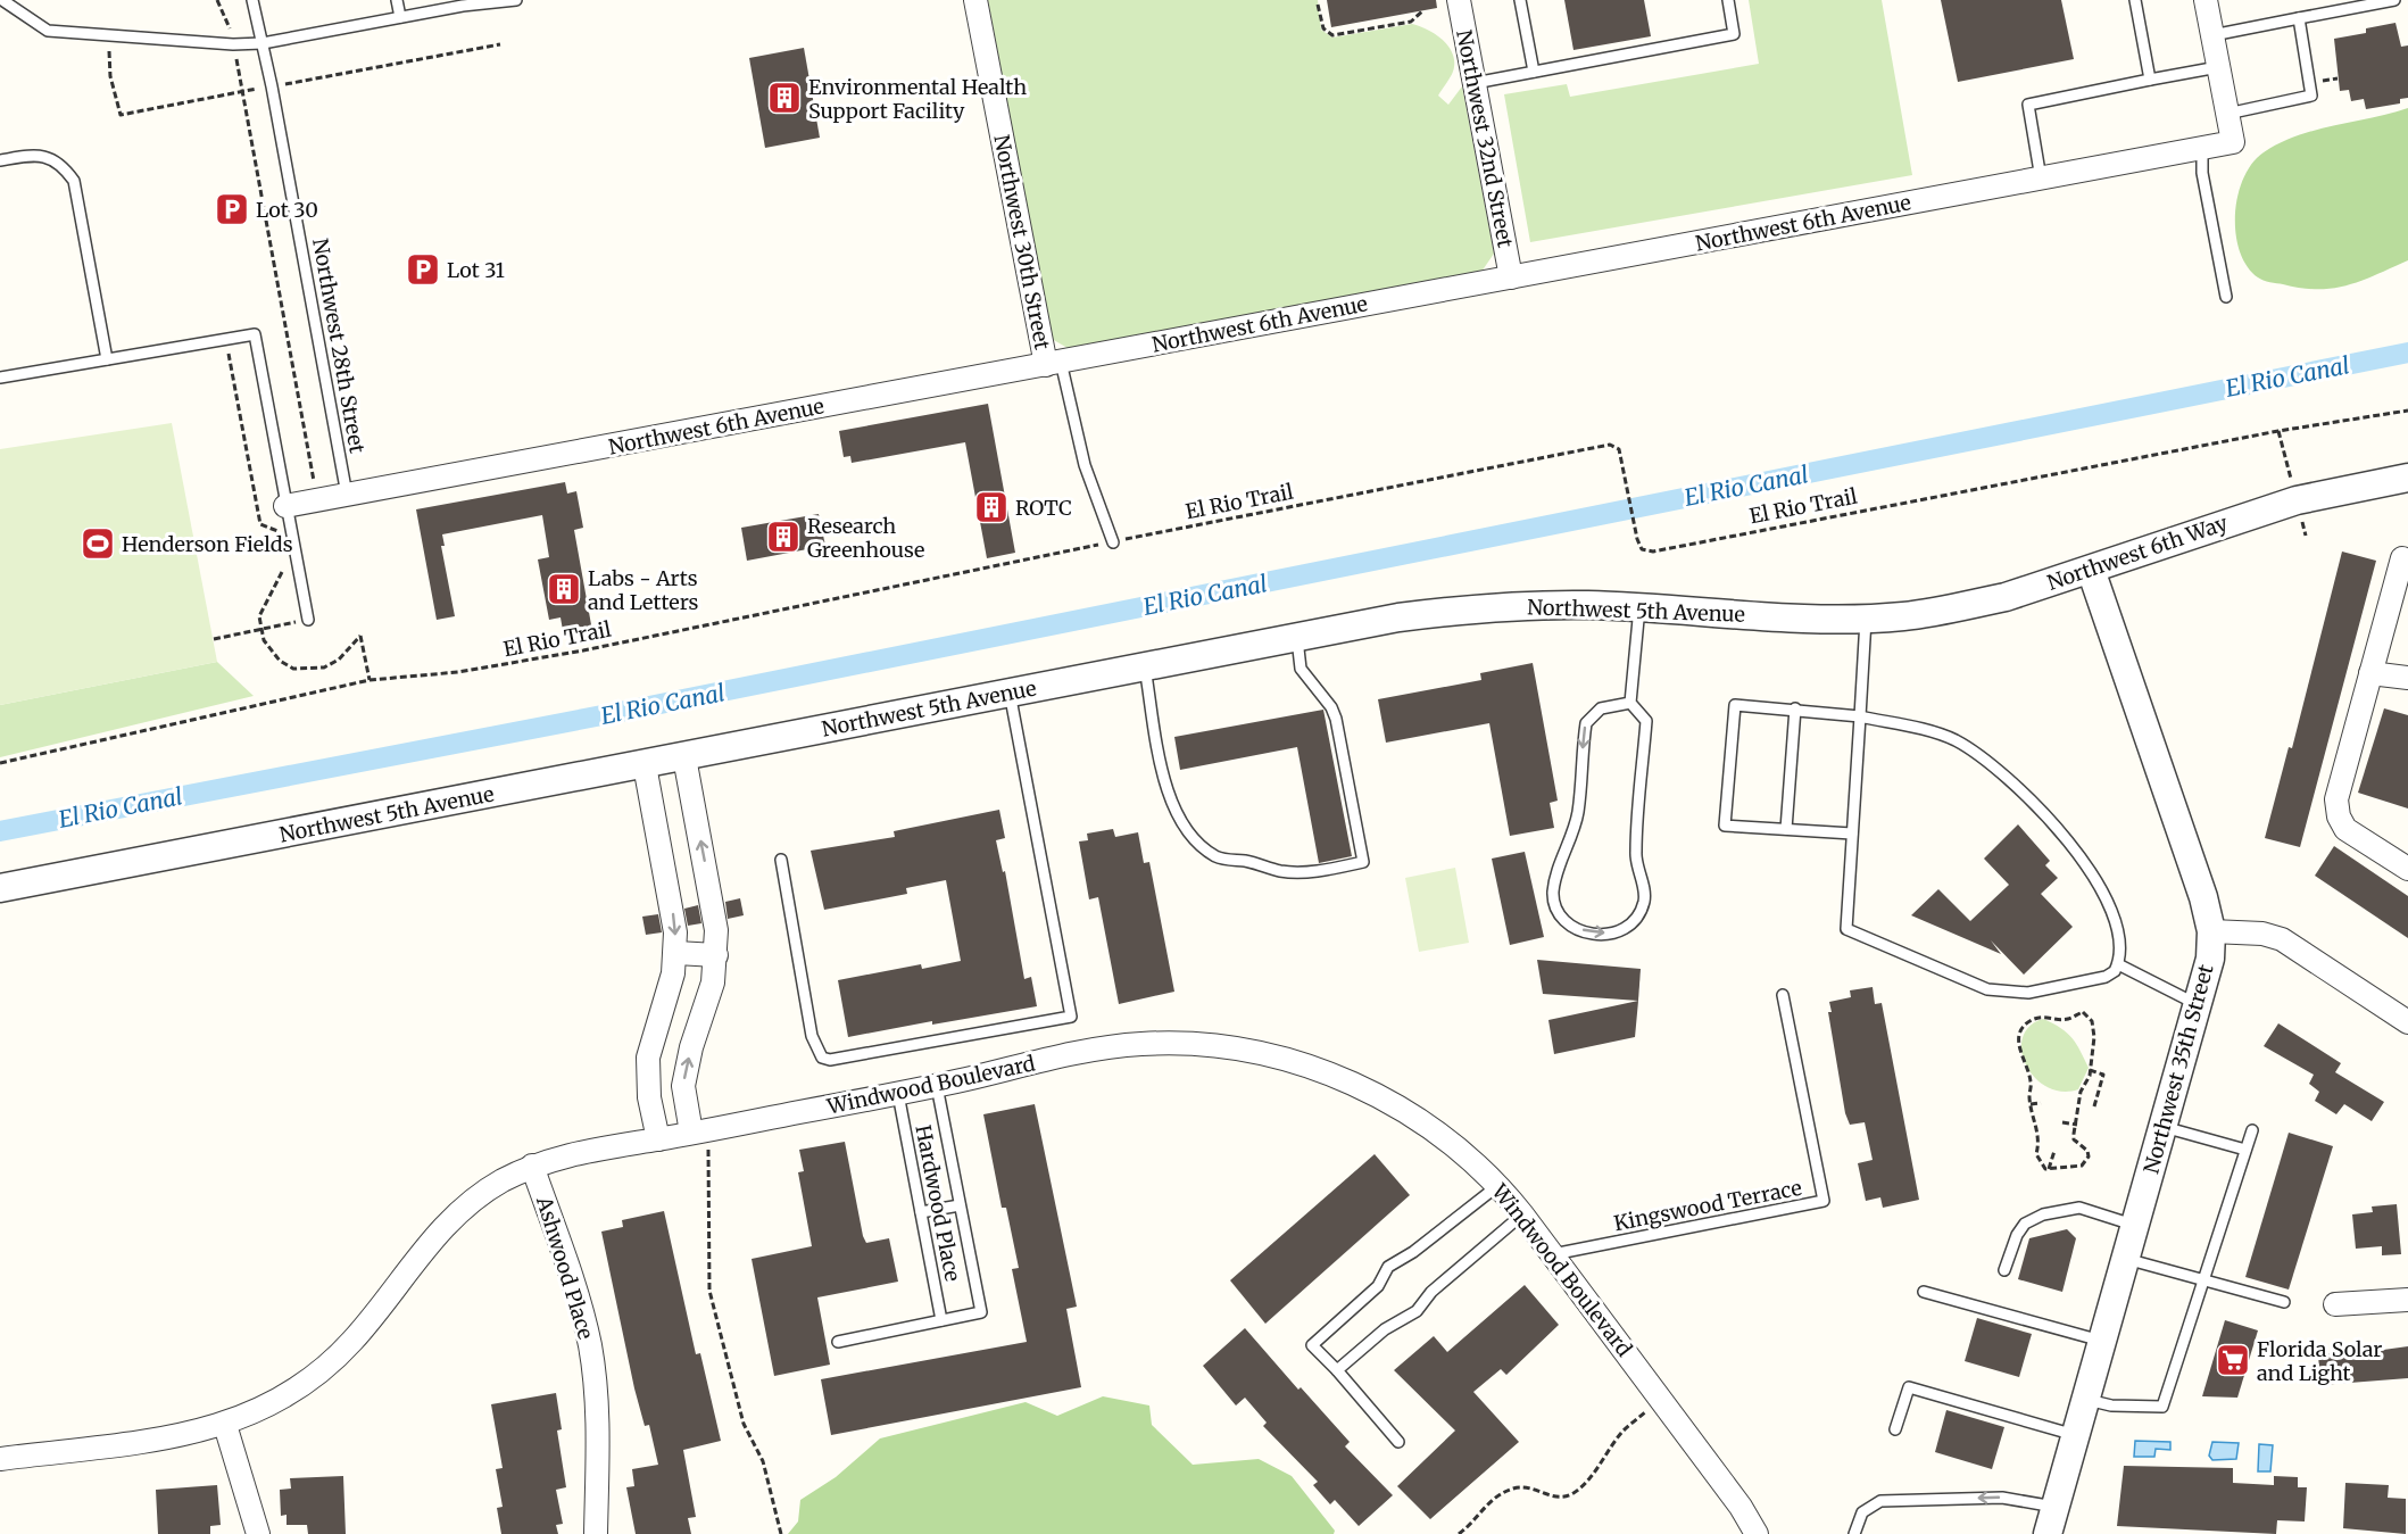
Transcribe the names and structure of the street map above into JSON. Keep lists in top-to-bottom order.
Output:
{
  "streets": {
    "street": [
      "Northwest 32nd Street",
      "Northwest 6th Avenue",
      "Northwest 30th Street",
      "Northwest 6th Way",
      "Northwest 5th Avenue",
      "Northwest 35th Street",
      "Windwood Boulevard",
      "Ashwood Place"
    ],
    "lane": ["Northwest 28th Street", "Hardwood Place", "Kingswood Terrace"],
    "path": ["El Rio Trail"]
  },
  "crossings": [
    ["Northwest 32nd Street", "Northwest 6th Avenue"],
    ["Northwest 6th Avenue", "Northwest 30th Street"],
    ["Northwest 6th Avenue", "Northwest 28th Street"],
    ["Northwest 6th Way", "Northwest 5th Avenue"],
    ["Northwest 6th Way", "Northwest 35th Street"],
    ["Windwood Boulevard", "Hardwood Place"],
    ["Windwood Boulevard", "Kingswood Terrace"],
    ["Windwood Boulevard", "Ashwood Place"]
  ],
  "water": ["El Rio Canal"],
  "places": {
    "building": [
      "Environmental Health Support Facility",
      "ROTC",
      "Research Greenhouse",
      "Labs - Arts and Letters"
    ],
    "parking": ["Lot 30", "Lot 31"],
    "sports": ["Henderson Fields"],
    "supermarket": ["Florida Solar and Light"]
  }
}
